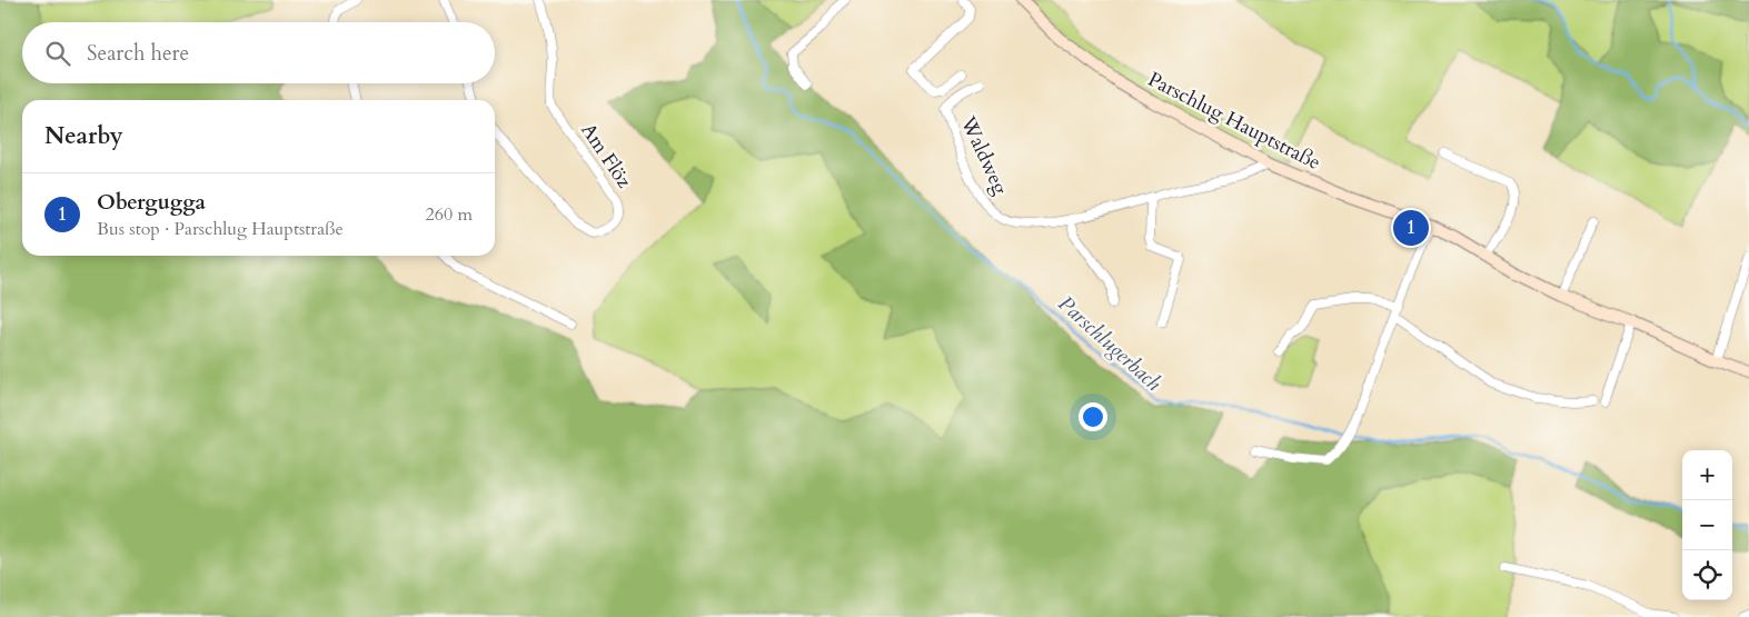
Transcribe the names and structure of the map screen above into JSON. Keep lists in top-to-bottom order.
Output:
{
  "streets": {
    "main road": ["Parschlug Hauptstraße"],
    "street": ["Am Flöz", "Waldweg"]
  },
  "crossings": [
    ["Parschlug Hauptstraße", "Waldweg"]
  ],
  "water": ["Parschlugerbach"],
  "page": {
    "search": "Search here",
    "heading": "Nearby",
    "list": [
      {
        "mark": "1",
        "name": "Obergugga",
        "note": "Bus stop · Parschlug Hauptstraße",
        "value": "260 m"
      }
    ],
    "pins": "1",
    "map_buttons": ["+", "−"]
  }
}
